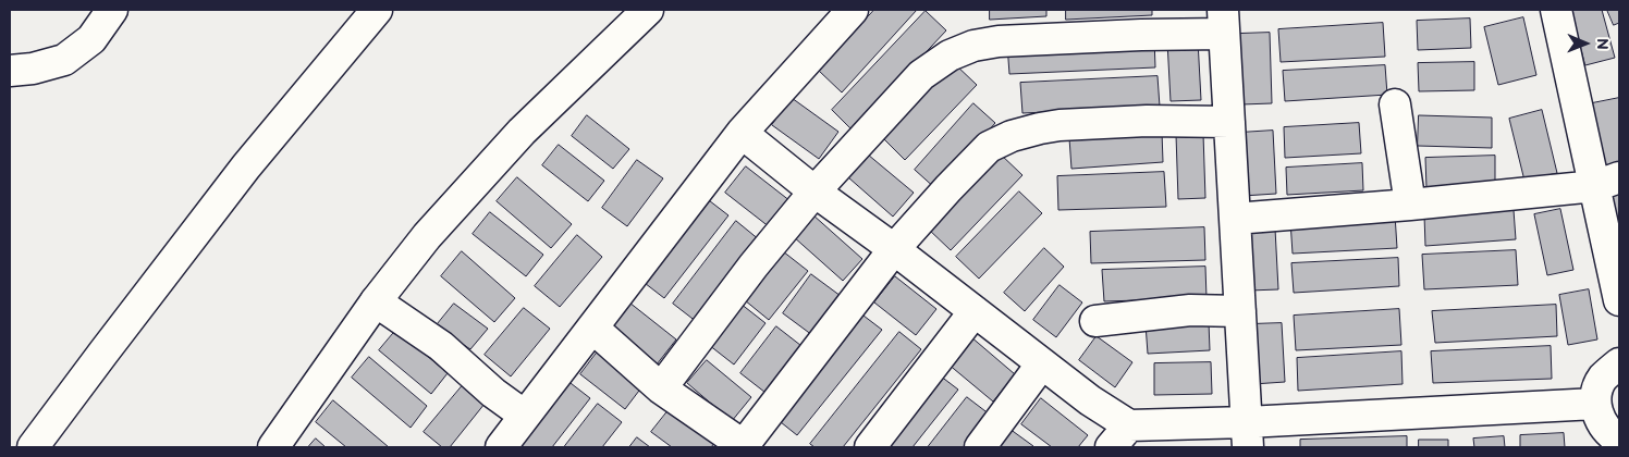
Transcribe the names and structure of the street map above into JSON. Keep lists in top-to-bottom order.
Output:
{
  "north": "right"
}
